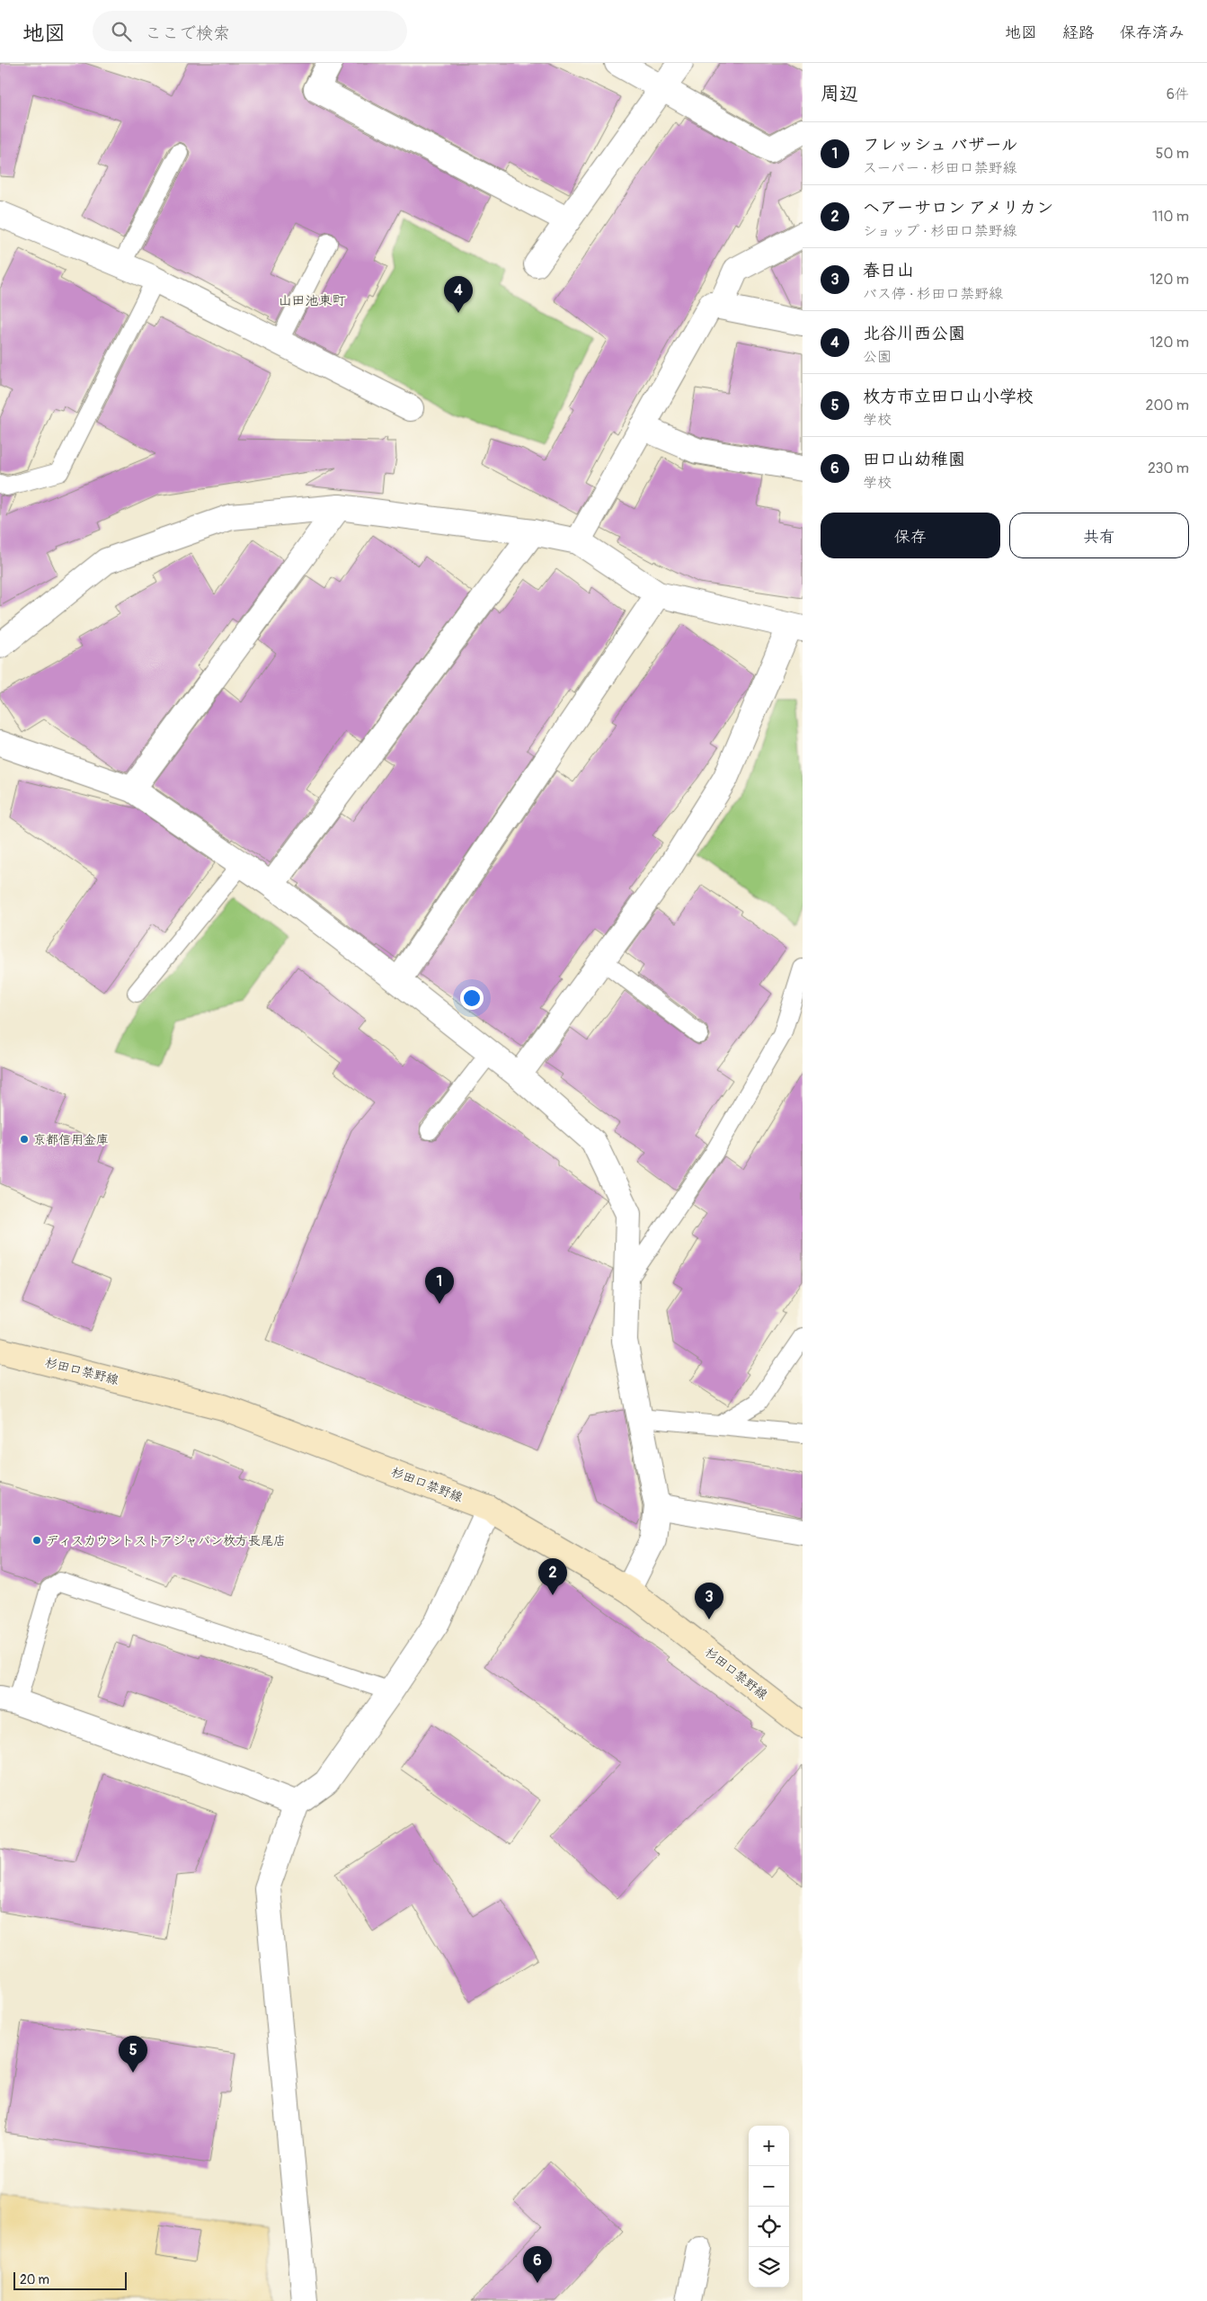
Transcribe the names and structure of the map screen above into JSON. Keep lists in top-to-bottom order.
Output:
{
  "streets": {
    "main road": ["杉田口禁野線"]
  },
  "districts": ["山田池東町"],
  "places": ["京都信用金庫", "ディスカウントストアジャパン枚方長尾店"],
  "scale_bar": "20 m",
  "page": {
    "header": "地図",
    "search": "ここで検索",
    "nav": ["地図", "経路", "保存済み"],
    "heading": ["周辺", "6件"],
    "list": [
      {
        "mark": "1",
        "name": "フレッシュ バザール",
        "note": "スーパー · 杉田口禁野線",
        "value": "50 m"
      },
      {
        "mark": "2",
        "name": "ヘアーサロン アメリカン",
        "note": "ショップ · 杉田口禁野線",
        "value": "110 m"
      },
      {
        "mark": "3",
        "name": "春日山",
        "note": "バス停 · 杉田口禁野線",
        "value": "120 m"
      },
      {
        "mark": "4",
        "name": "北谷川西公園",
        "note": "公園",
        "value": "120 m"
      },
      {
        "mark": "5",
        "name": "枚方市立田口山小学校",
        "note": "学校",
        "value": "200 m"
      },
      {
        "mark": "6",
        "name": "田口山幼稚園",
        "note": "学校",
        "value": "230 m"
      }
    ],
    "pins": [
      "4",
      "1",
      "2",
      "3",
      "5",
      "6"
    ],
    "buttons": ["保存", "共有"],
    "map_buttons": ["+", "−"],
    "scale": "20 m"
  }
}
